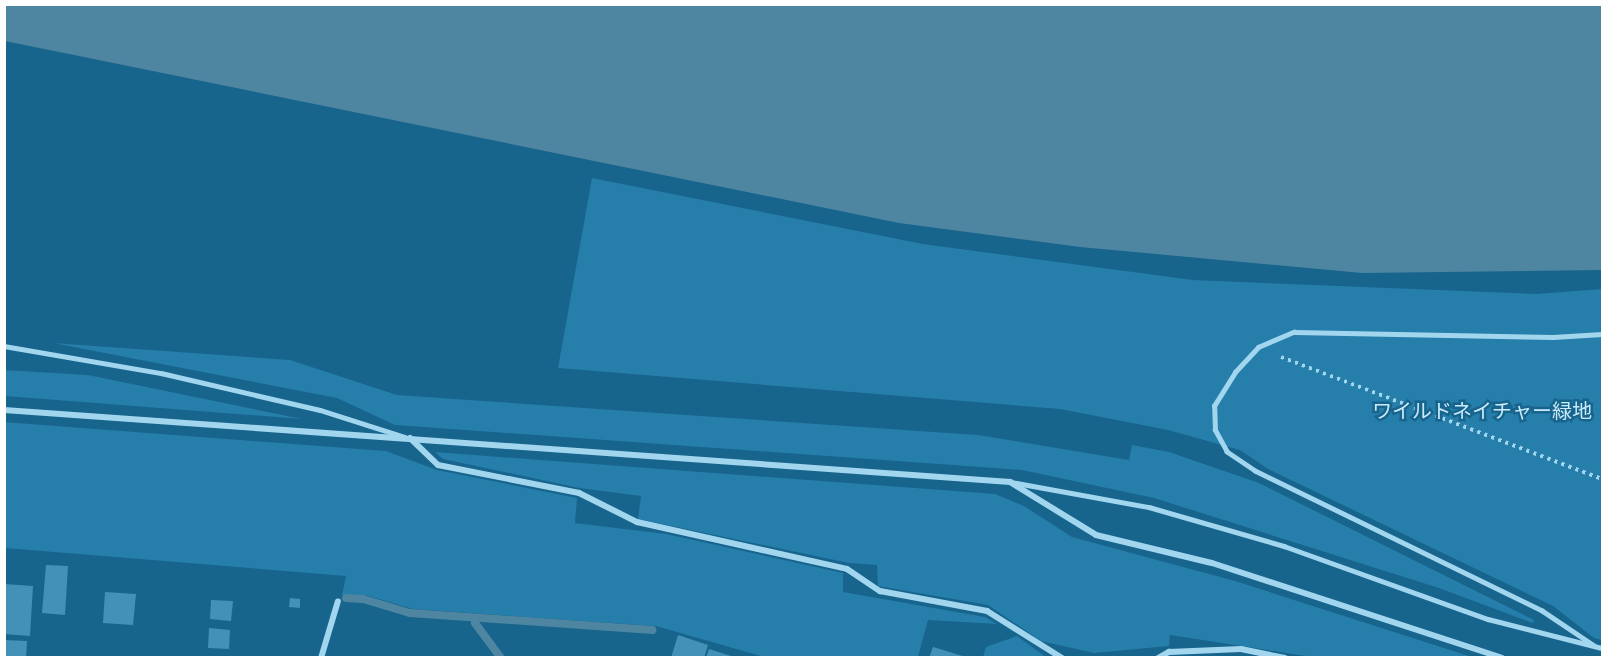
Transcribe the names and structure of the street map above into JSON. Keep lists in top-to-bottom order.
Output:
{
  "parks": ["ワイルドネイチャー緑地"]
}
